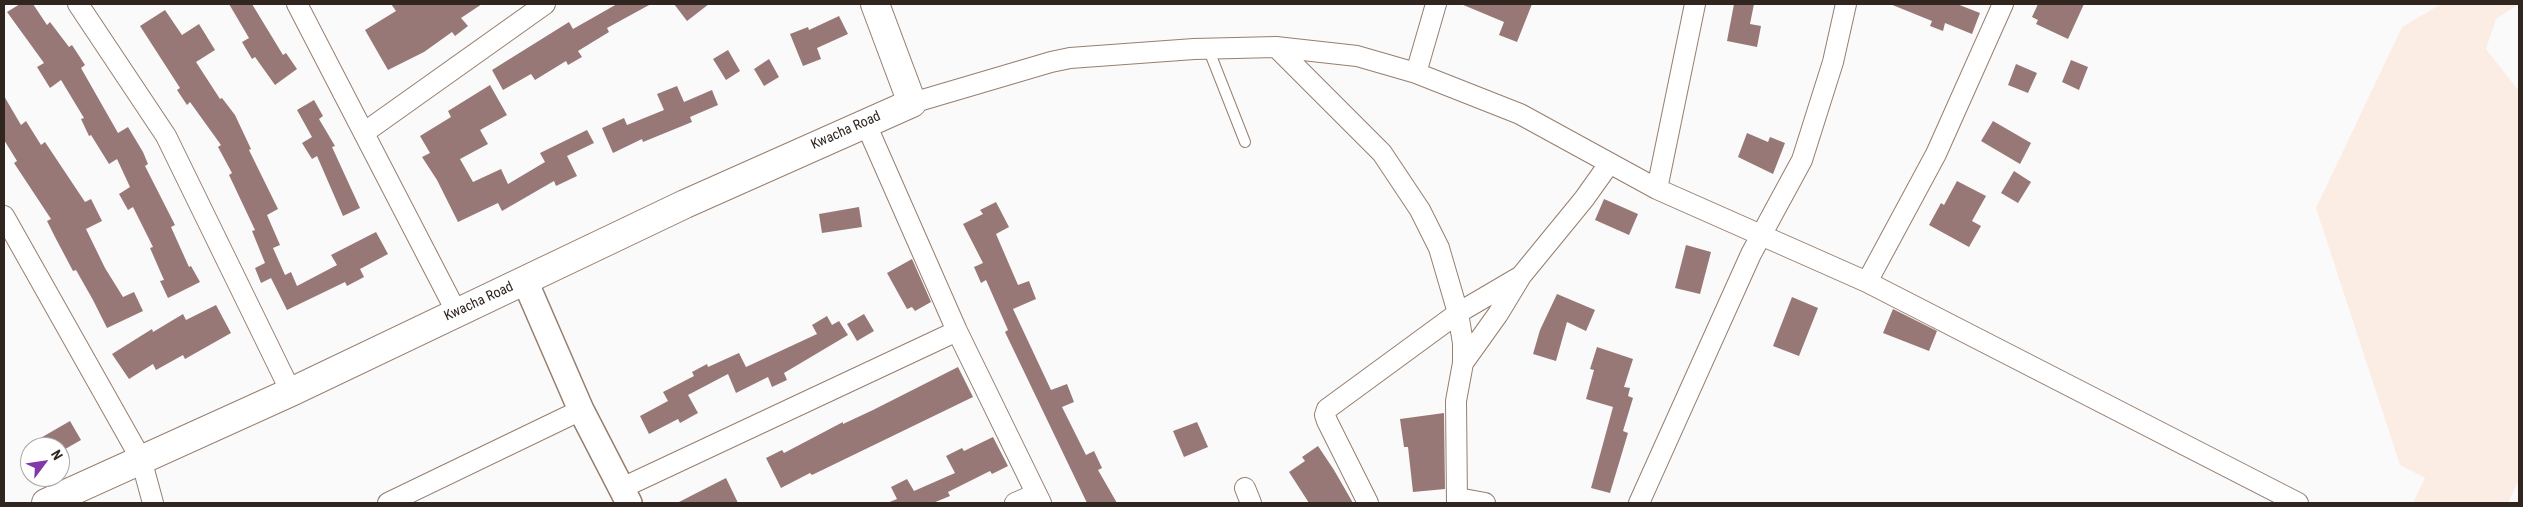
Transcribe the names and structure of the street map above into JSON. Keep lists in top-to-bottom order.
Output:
{
  "streets": {
    "main road": ["Kwacha Road"]
  },
  "north": "top right"
}
